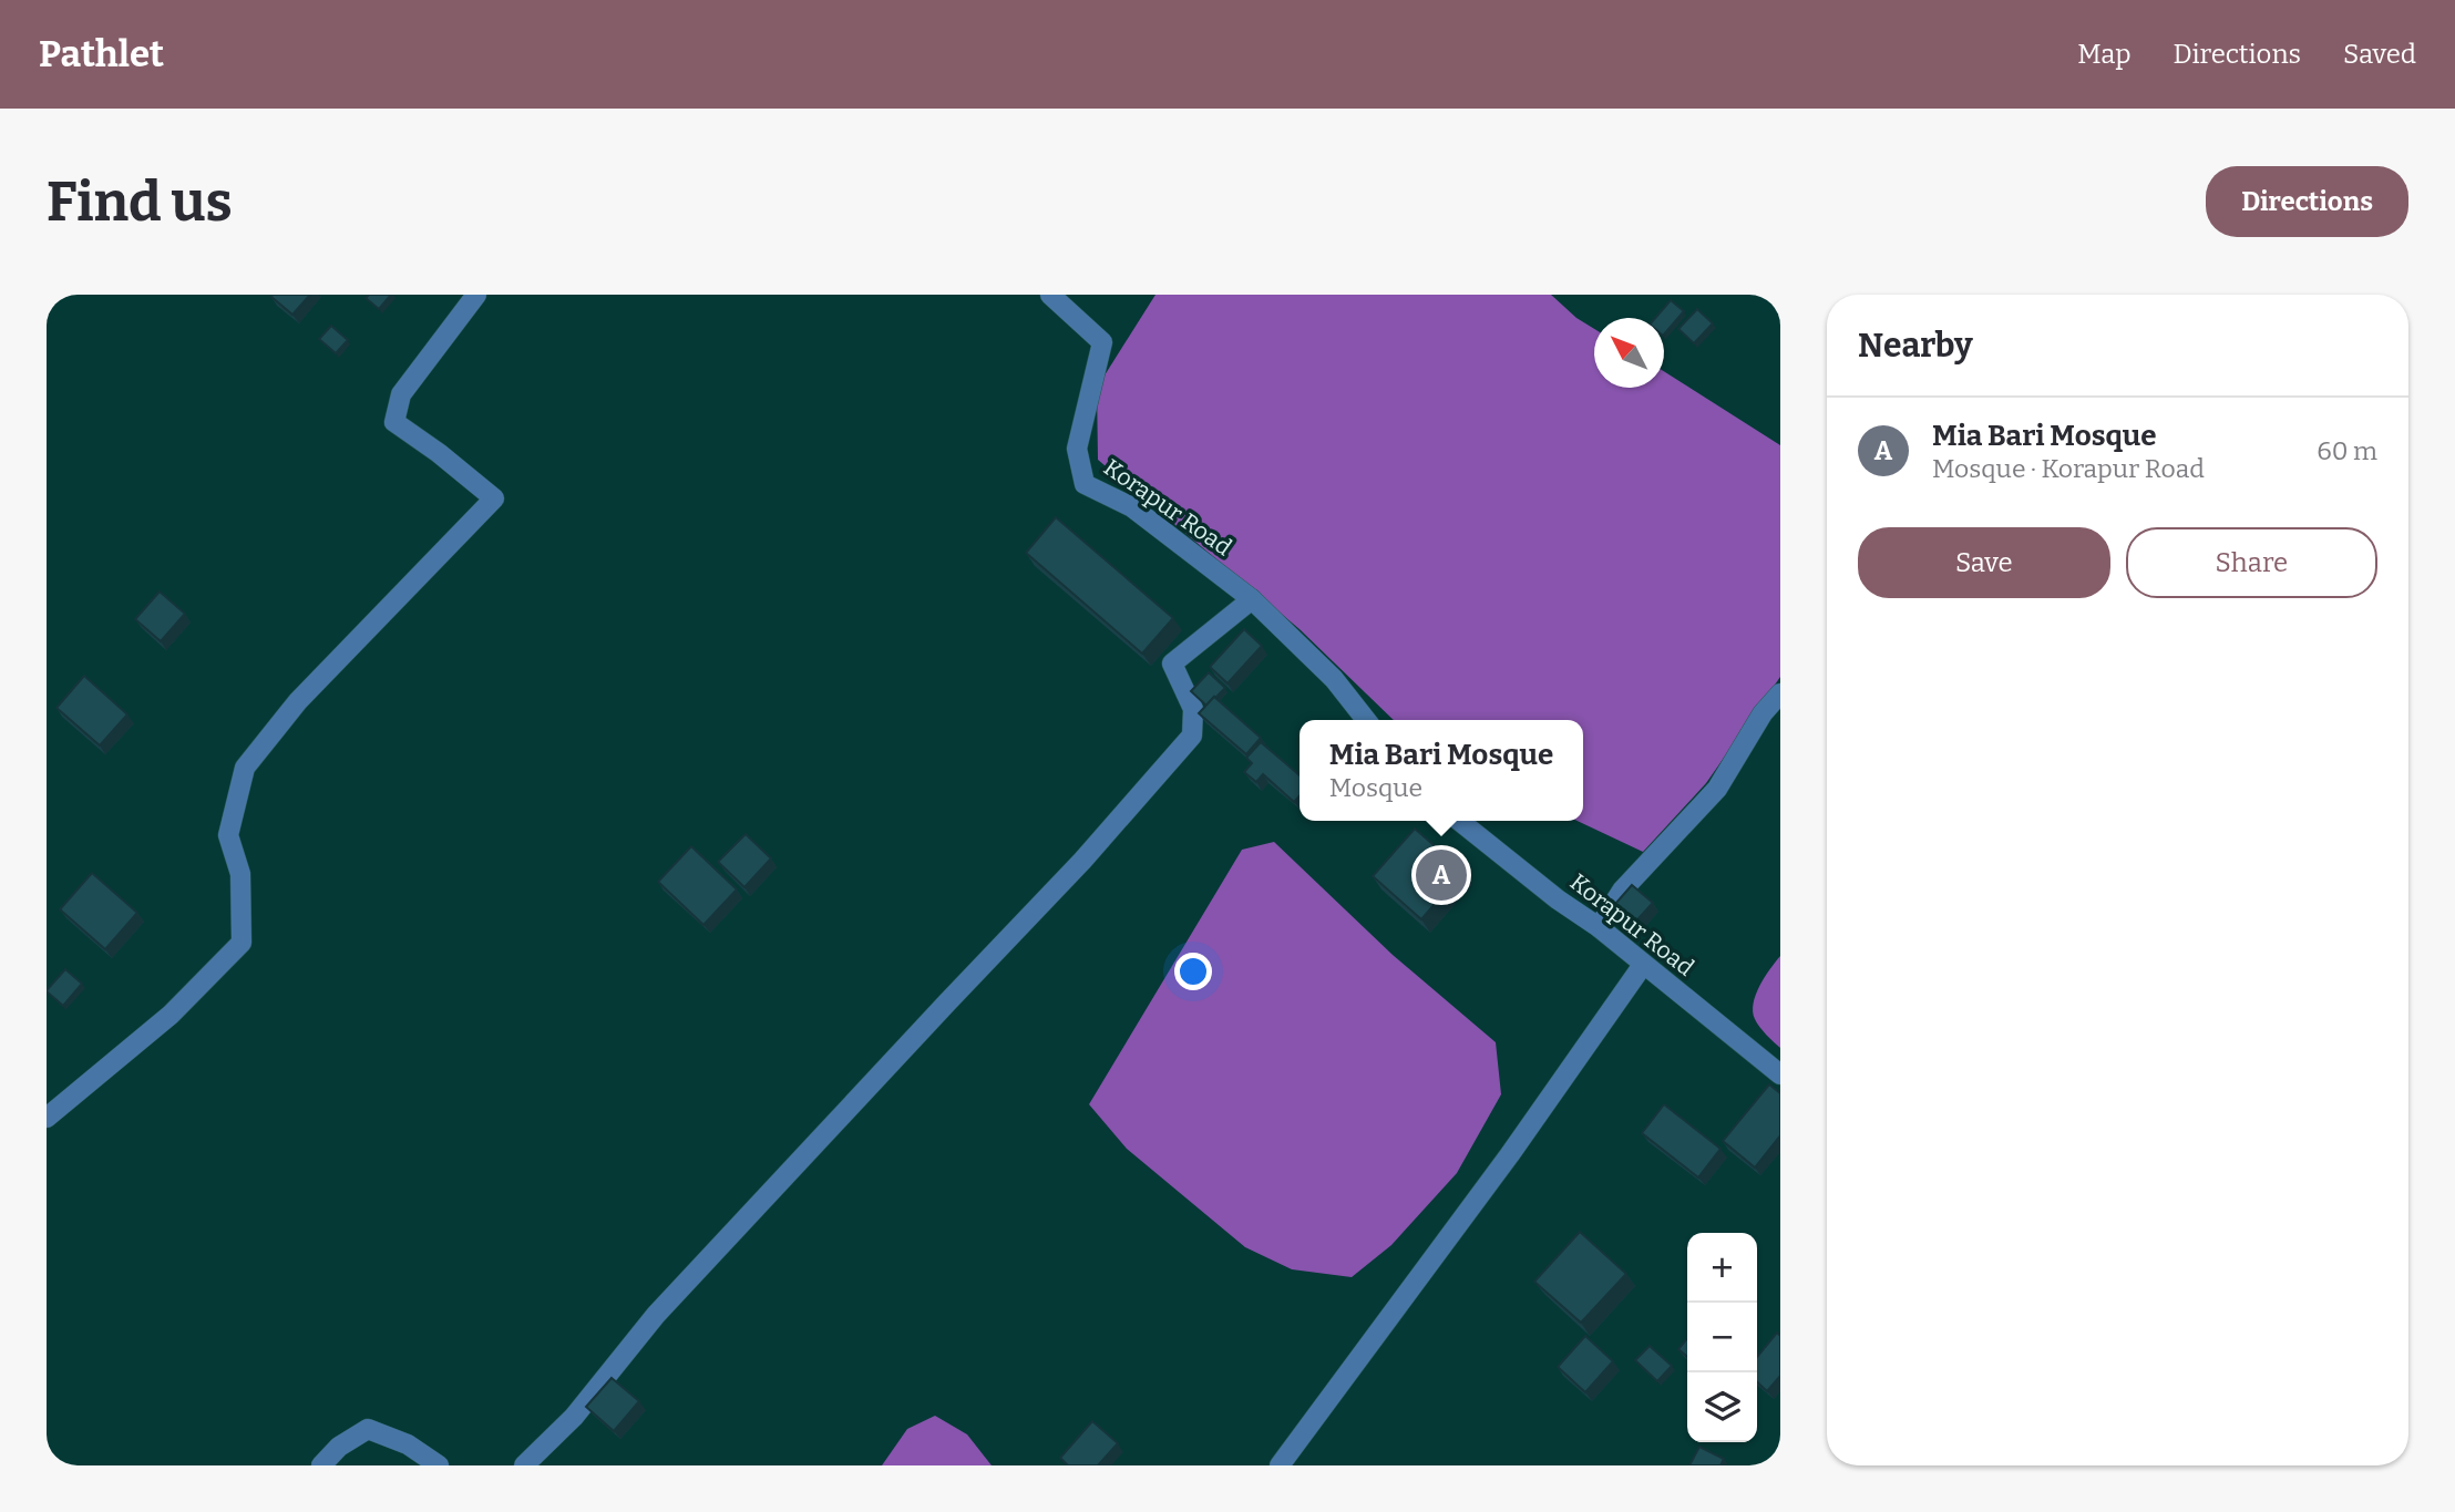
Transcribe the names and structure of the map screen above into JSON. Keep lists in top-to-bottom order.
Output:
{
  "streets": {
    "street": ["Korapur Road"]
  },
  "north": "top left",
  "page": {
    "header": "Pathlet",
    "nav": ["Map", "Directions", "Saved"],
    "buttons": [
      "Directions",
      ["Save", "Share"]
    ],
    "title": "Find us",
    "heading": "Nearby",
    "list": [
      {
        "mark": "A",
        "name": "Mia Bari Mosque",
        "note": "Mosque · Korapur Road",
        "value": "60 m"
      }
    ],
    "popup": ["Mia Bari Mosque", "Mosque"],
    "pins": "A",
    "map_buttons": ["+", "−"]
  }
}
